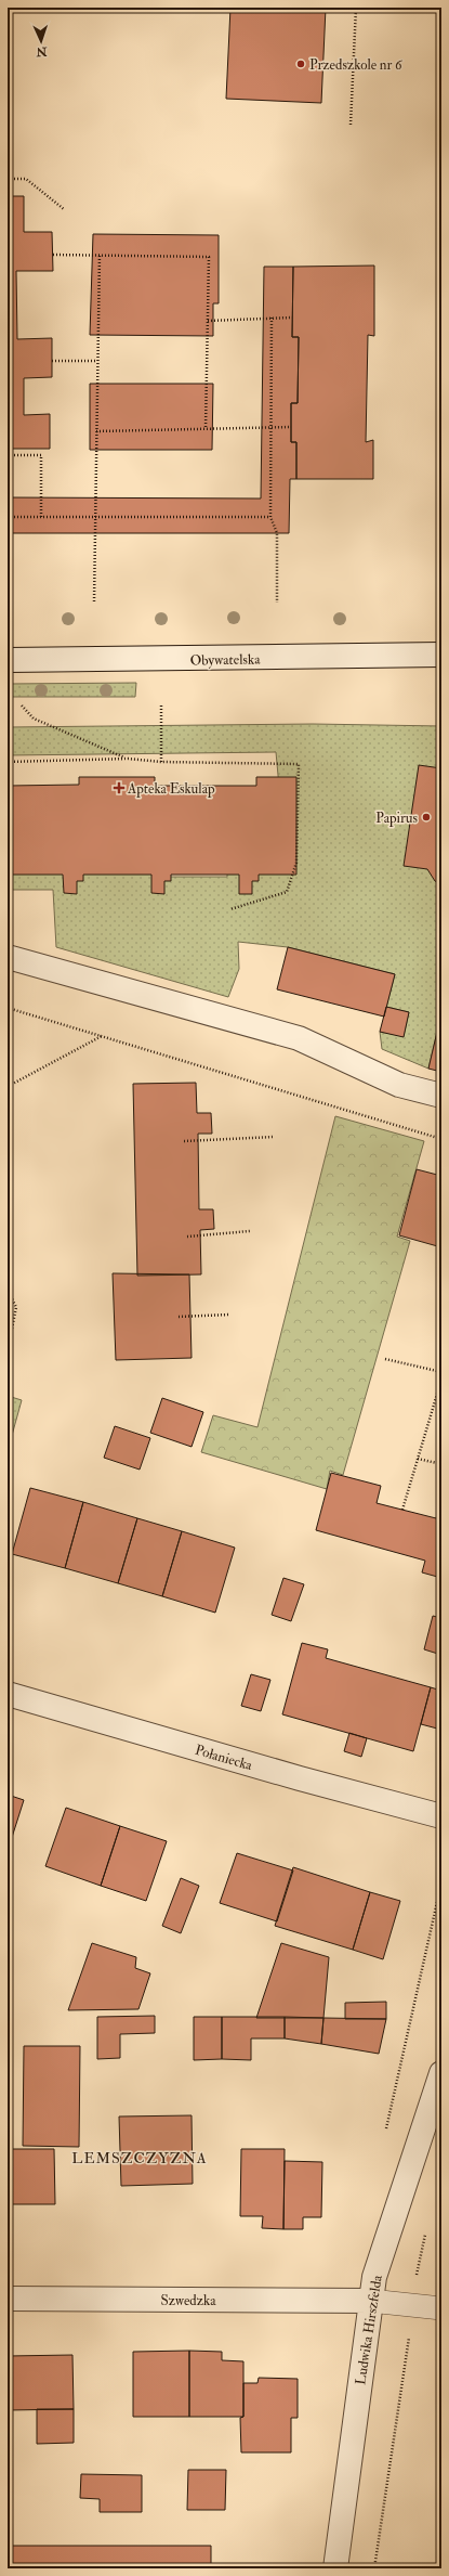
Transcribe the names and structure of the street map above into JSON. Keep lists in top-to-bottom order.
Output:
{
  "streets": {
    "street": [
      "Obywatelska",
      "Połaniecka",
      "Szwedzka",
      "Ludwika Hirszfelda"
    ]
  },
  "crossings": [
    ["Szwedzka", "Ludwika Hirszfelda"]
  ],
  "districts": ["LEMSZCZYZNA"],
  "places": {
    "other": ["Przedszkole nr 6", "Papirus"],
    "health": ["Apteka Eskulap"]
  },
  "north": "bottom"
}
